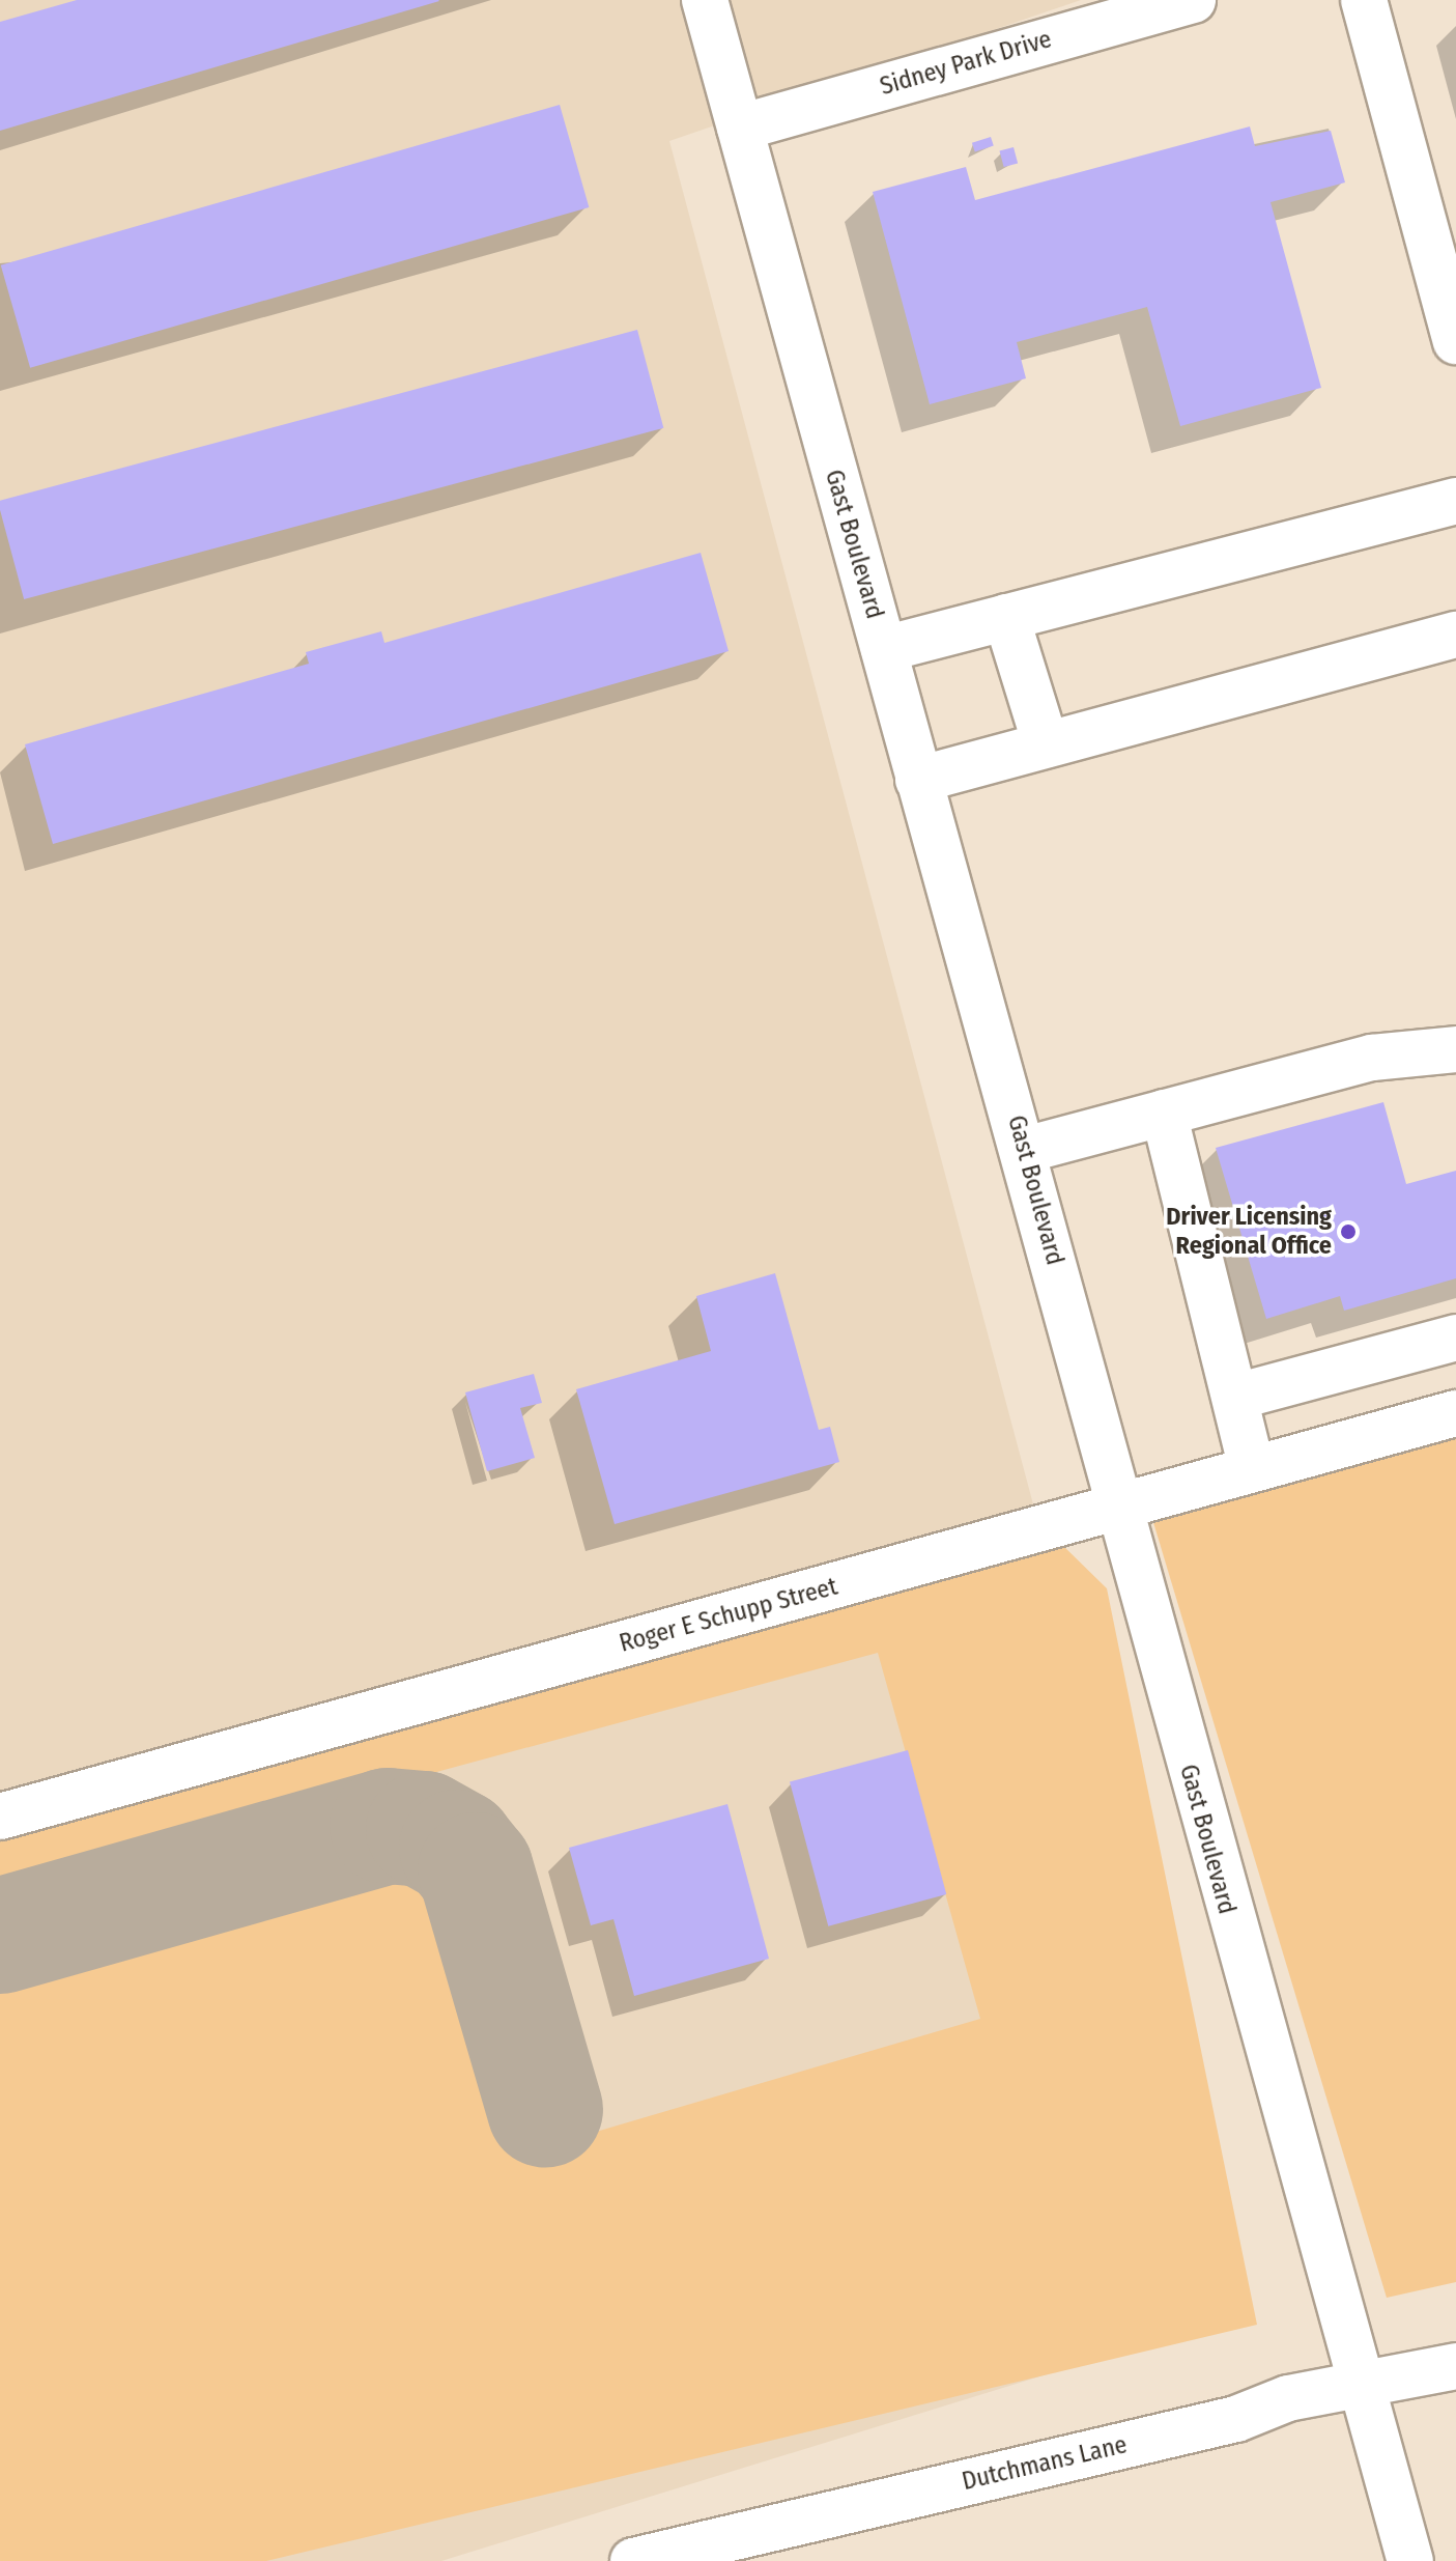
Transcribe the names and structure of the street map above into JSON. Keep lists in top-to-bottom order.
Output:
{
  "streets": {
    "street": [
      "Sidney Park Drive",
      "Gast Boulevard",
      "Roger E Schupp Street",
      "Dutchmans Lane"
    ]
  },
  "crossings": [
    ["Sidney Park Drive", "Gast Boulevard"],
    ["Gast Boulevard", "Roger E Schupp Street"],
    ["Gast Boulevard", "Dutchmans Lane"]
  ],
  "places": ["Driver Licensing Regional Office"]
}
